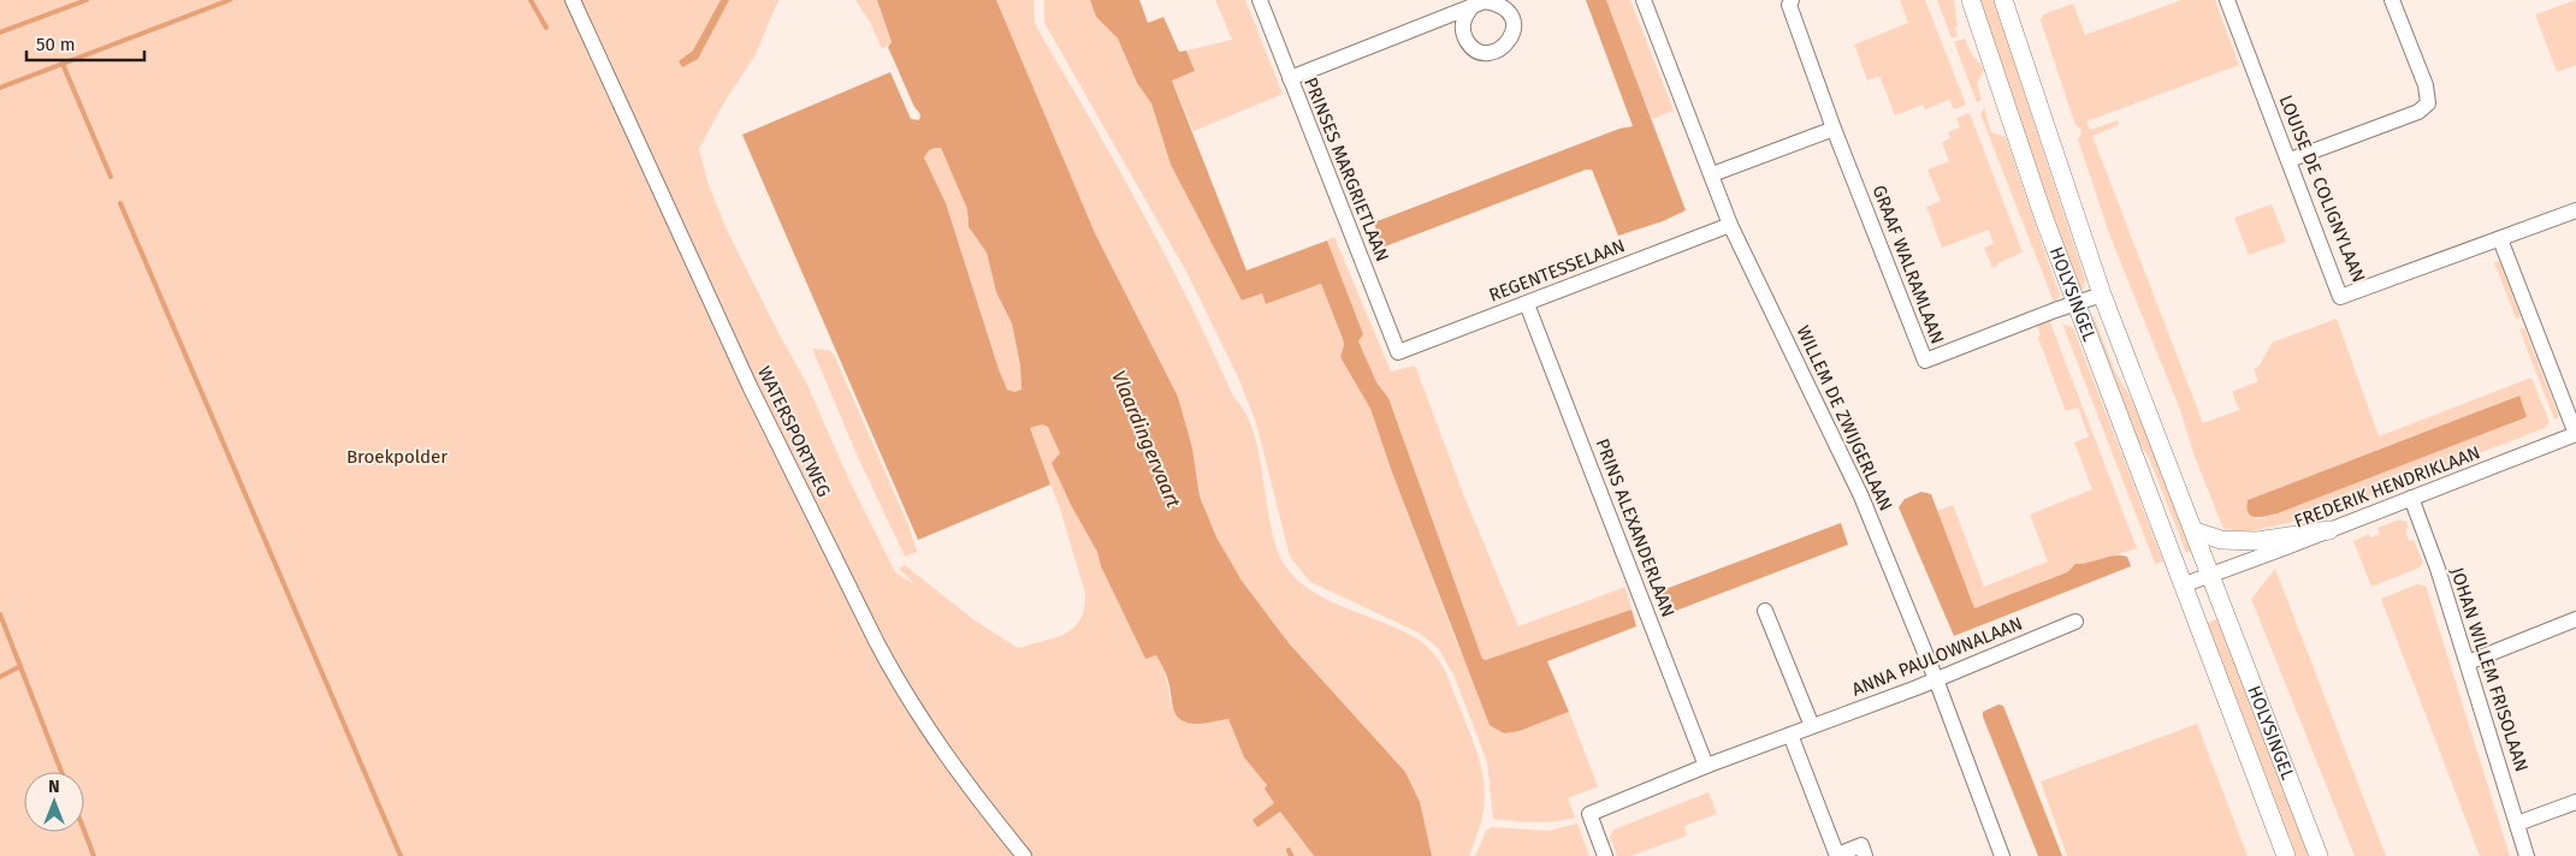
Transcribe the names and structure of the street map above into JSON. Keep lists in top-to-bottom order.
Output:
{
  "streets": {
    "street": [
      "PRINSES MARGRIETLAAN",
      "LOUISE DE COLIGNYLAAN",
      "GRAAF WALRAMLAAN",
      "REGENTESSELAAN",
      "HOLYSINGEL",
      "WILLEM DE ZWIJGERLAAN",
      "WATERSPORTWEG",
      "FREDERIK HENDRIKLAAN",
      "PRINS ALEXANDERLAAN",
      "ANNA PAULOWNALAAN",
      "JOHAN WILLEM FRISOLAAN"
    ]
  },
  "crossings": [
    ["PRINSES MARGRIETLAAN", "REGENTESSELAAN"],
    ["GRAAF WALRAMLAAN", "HOLYSINGEL"],
    ["REGENTESSELAAN", "WILLEM DE ZWIJGERLAAN"],
    ["REGENTESSELAAN", "PRINS ALEXANDERLAAN"],
    ["HOLYSINGEL", "FREDERIK HENDRIKLAAN"],
    ["WILLEM DE ZWIJGERLAAN", "ANNA PAULOWNALAAN"],
    ["FREDERIK HENDRIKLAAN", "JOHAN WILLEM FRISOLAAN"],
    ["PRINS ALEXANDERLAAN", "ANNA PAULOWNALAAN"]
  ],
  "water": ["Vlaardingervaart"],
  "parks": ["Broekpolder"],
  "scale_bar": "50 m",
  "north": "top"
}
